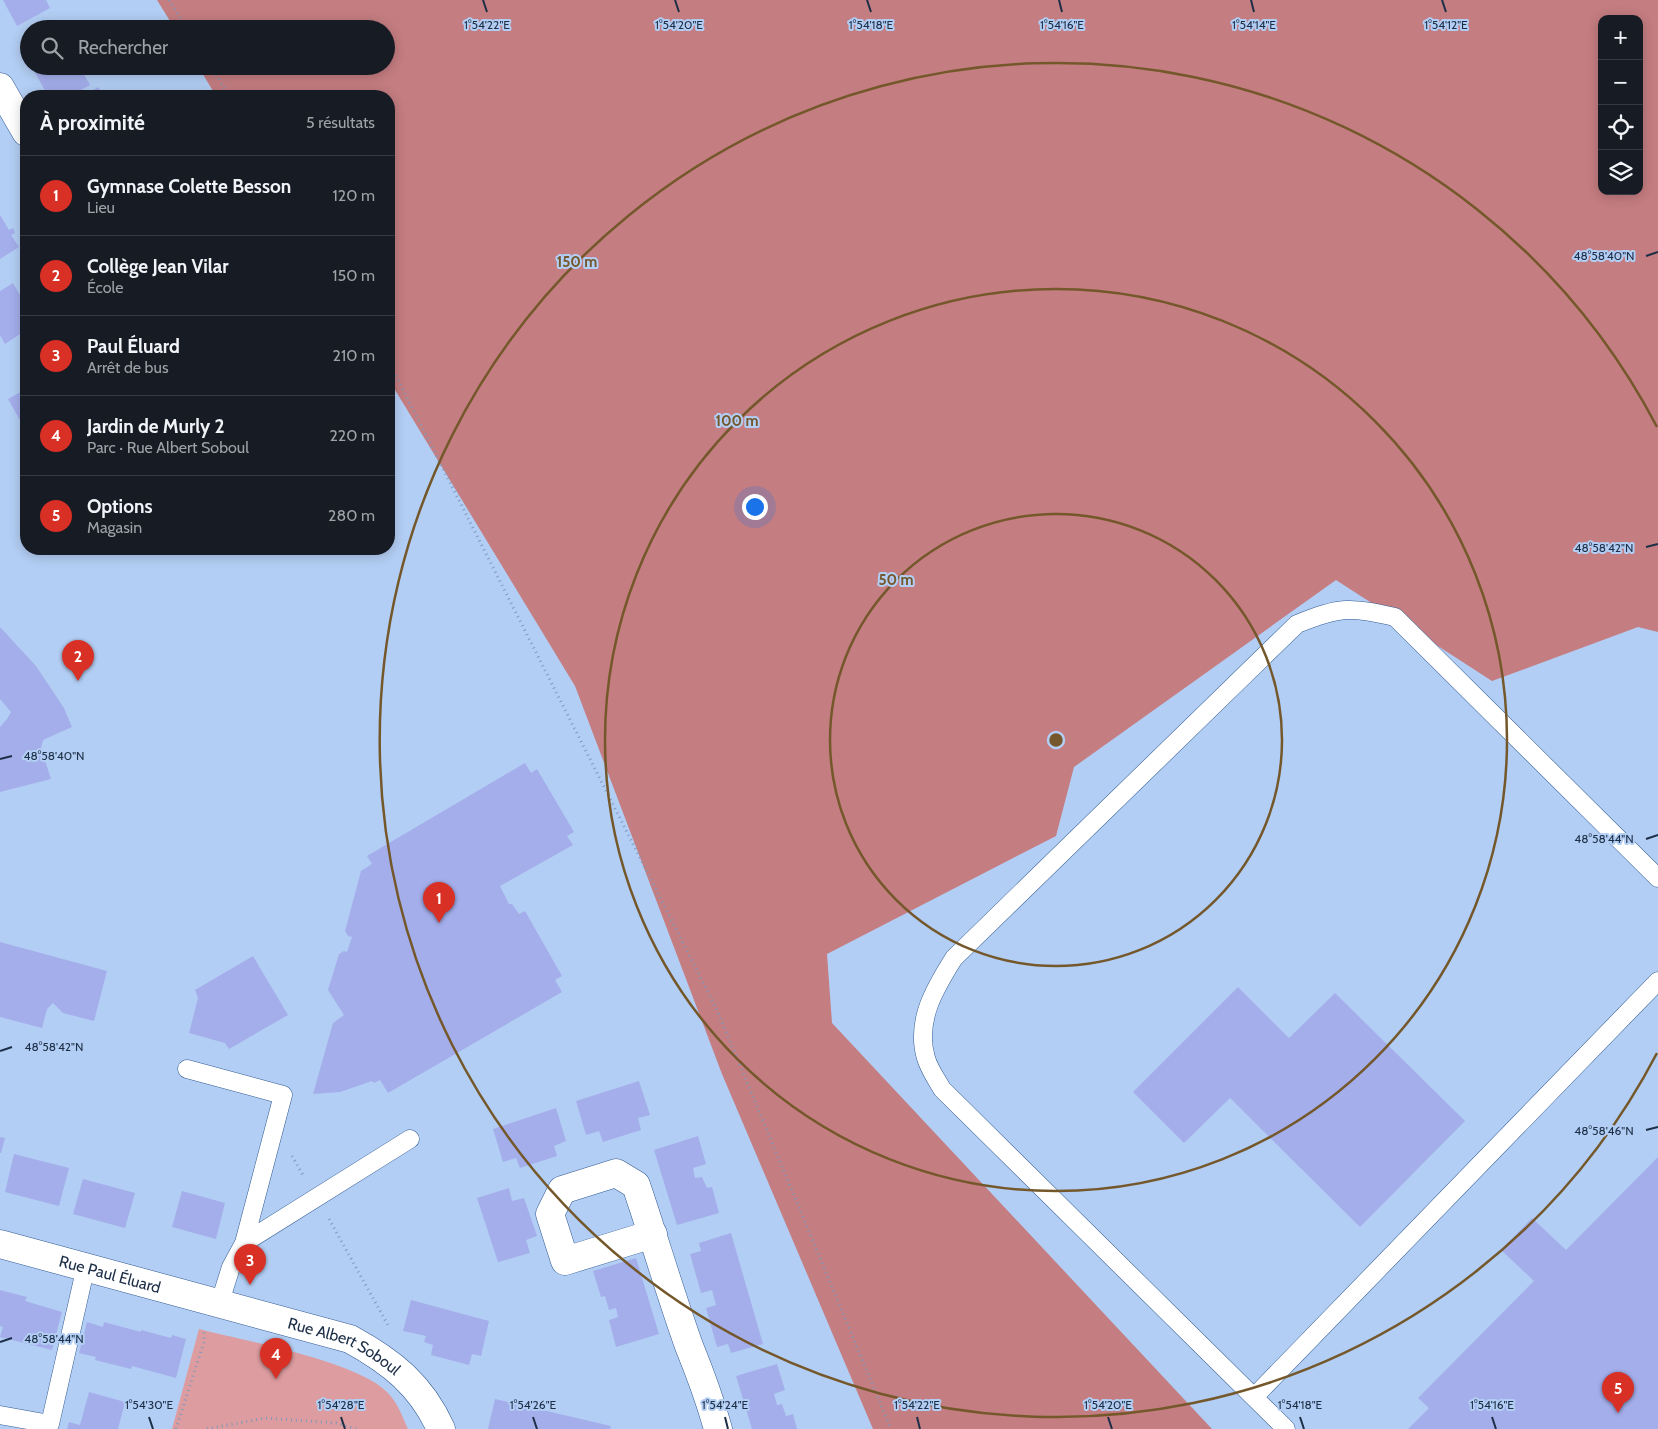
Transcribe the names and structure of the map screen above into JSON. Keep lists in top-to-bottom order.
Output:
{
  "streets": {
    "street": ["Rue Paul Éluard", "Rue Albert Soboul"]
  },
  "crossings": [
    ["Rue Paul Éluard", "Rue Albert Soboul"]
  ],
  "page": {
    "map_buttons": ["+", "−"],
    "search": "Rechercher",
    "heading": ["À proximité", "5 résultats"],
    "list": [
      {
        "mark": "1",
        "name": "Gymnase Colette Besson",
        "note": "Lieu",
        "value": "120 m"
      },
      {
        "mark": "2",
        "name": "Collège Jean Vilar",
        "note": "École",
        "value": "150 m"
      },
      {
        "mark": "3",
        "name": "Paul Éluard",
        "note": "Arrêt de bus",
        "value": "210 m"
      },
      {
        "mark": "4",
        "name": "Jardin de Murly 2",
        "note": "Parc · Rue Albert Soboul",
        "value": "220 m"
      },
      {
        "mark": "5",
        "name": "Options",
        "note": "Magasin",
        "value": "280 m"
      }
    ],
    "pins": [
      "2",
      "1",
      "3",
      "4",
      "5"
    ]
  },
  "coordinates": [
    "1°54'22\"E",
    "1°54'20\"E",
    "1°54'18\"E",
    "1°54'16\"E",
    "1°54'14\"E",
    "1°54'12\"E",
    "48°58'40\"N",
    "48°58'42\"N",
    "48°58'44\"N",
    "48°58'46\"N",
    "1°54'30\"E",
    "1°54'28\"E",
    "1°54'26\"E",
    "1°54'24\"E"
  ],
  "rings": ["150 m", "100 m", "50 m"]
}
